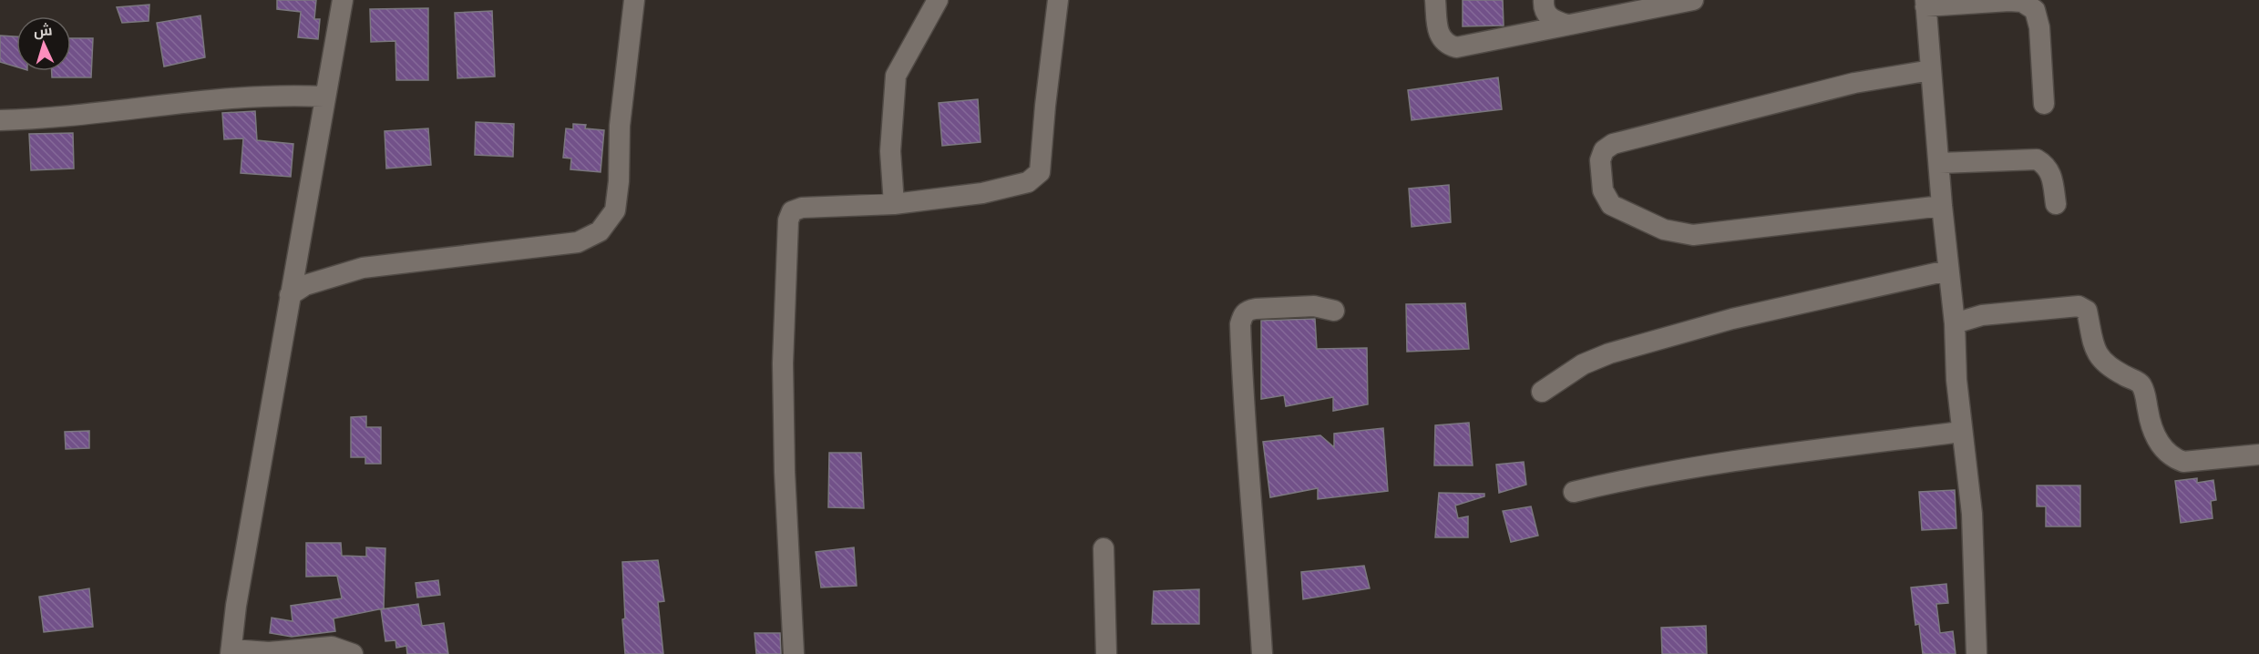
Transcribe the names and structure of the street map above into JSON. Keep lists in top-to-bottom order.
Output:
{
  "north": "top"
}
